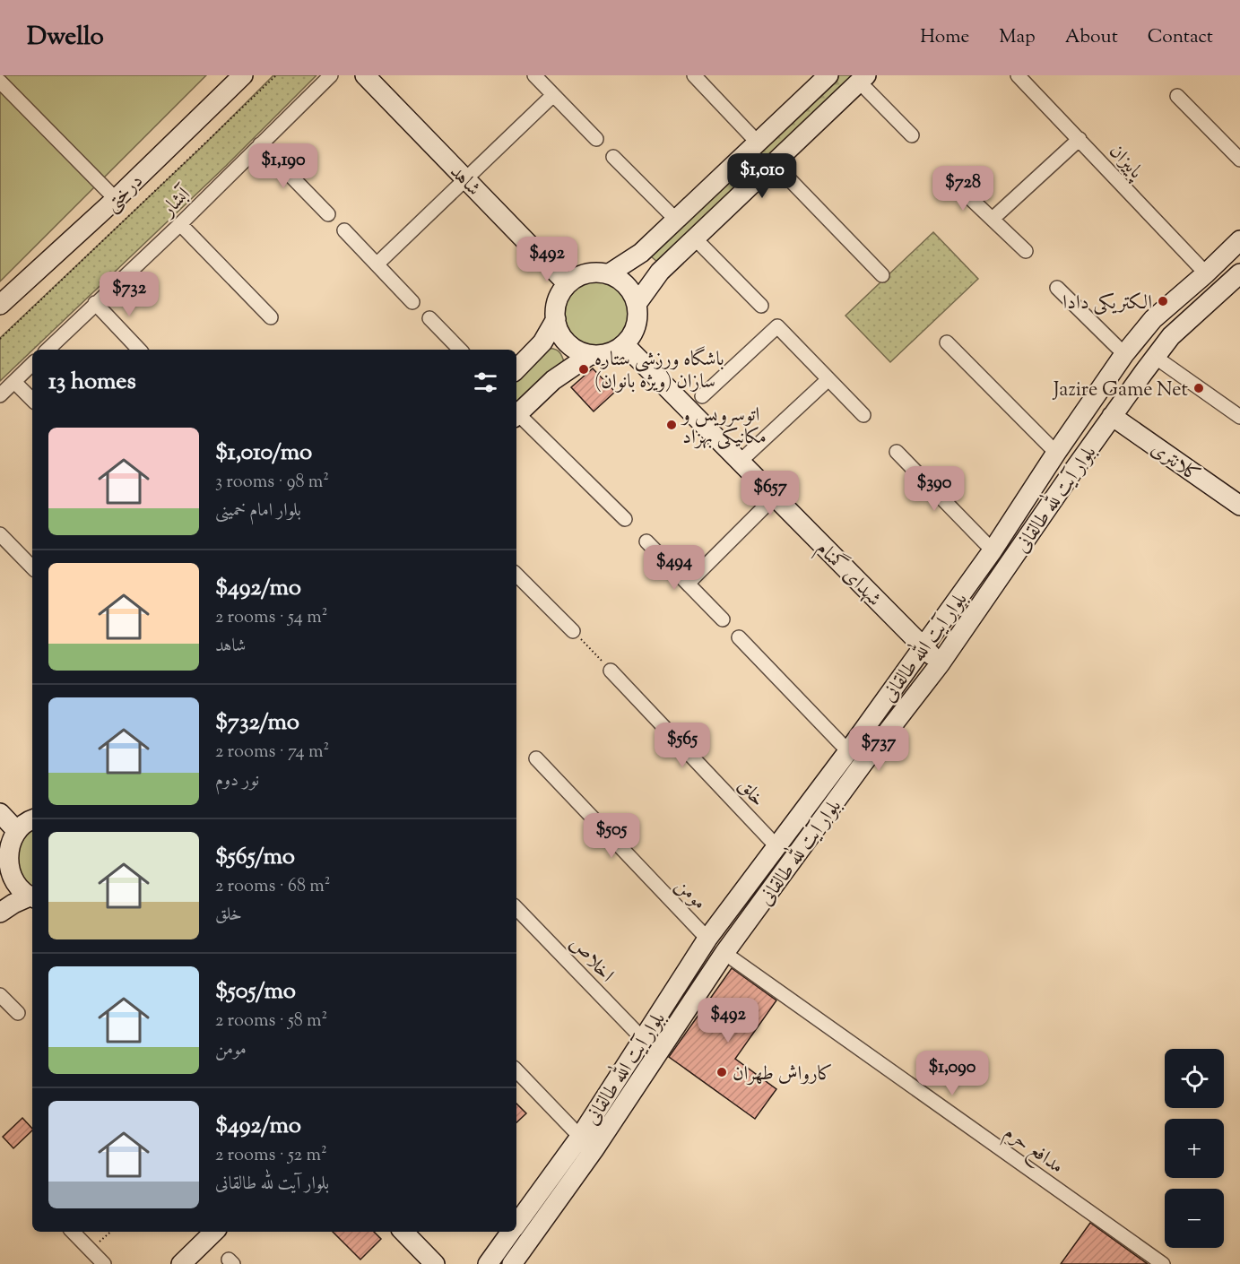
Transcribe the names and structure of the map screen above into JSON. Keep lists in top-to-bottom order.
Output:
{
  "streets": {
    "street": [
      "پاییزان",
      "شاهد",
      "درختی",
      "آبشار",
      "کلانتری",
      "بلوار آیت لله طالقانی",
      "شهدای گمنام",
      "بلوار آیت الله طالقانی",
      "خلق",
      "مومن",
      "اخلاص",
      "مدافع حرم"
    ]
  },
  "crossings": [
    ["پاییزان", "بلوار آیت الله طالقانی"],
    ["شاهد", "شهدای گمنام"],
    ["کلانتری", "بلوار آیت لله طالقانی"],
    ["بلوار آیت لله طالقانی", "شهدای گمنام"],
    ["بلوار آیت لله طالقانی", "مدافع حرم"],
    ["شهدای گمنام", "بلوار آیت الله طالقانی"],
    ["بلوار آیت الله طالقانی", "خلق"],
    ["بلوار آیت الله طالقانی", "مومن"],
    ["بلوار آیت الله طالقانی", "اخلاص"]
  ],
  "places": [
    "الکتریکی دادا",
    "باشگاه ورزشی ستاره سازان (ویژه بانوان)",
    "Jazire Game Net",
    "اتوسرویس و مکانیکی بهزاد",
    "کارواش طهران"
  ],
  "page": {
    "header": "Dwello",
    "nav": [
      "Home",
      "Map",
      "About",
      "Contact"
    ],
    "price": [
      "$1,190",
      "$1,010",
      "$728",
      "$492",
      "$732",
      "$390",
      "$657",
      "$494",
      "$565",
      "$737",
      "$505",
      "$492",
      "$1,090"
    ],
    "heading": "13 homes",
    "list": [
      {
        "name": "$1,010/mo",
        "note": "3 rooms · 98 m² · بلوار امام خمینی"
      },
      {
        "name": "$492/mo",
        "note": "2 rooms · 54 m² · شاهد"
      },
      {
        "name": "$732/mo",
        "note": "2 rooms · 74 m² · نور دوم"
      },
      {
        "name": "$565/mo",
        "note": "2 rooms · 68 m² · خلق"
      },
      {
        "name": "$505/mo",
        "note": "2 rooms · 58 m² · مومن"
      },
      {
        "name": "$492/mo",
        "note": "2 rooms · 52 m² · بلوار آیت لله طالقانی"
      }
    ],
    "map_buttons": ["+", "−"]
  }
}
